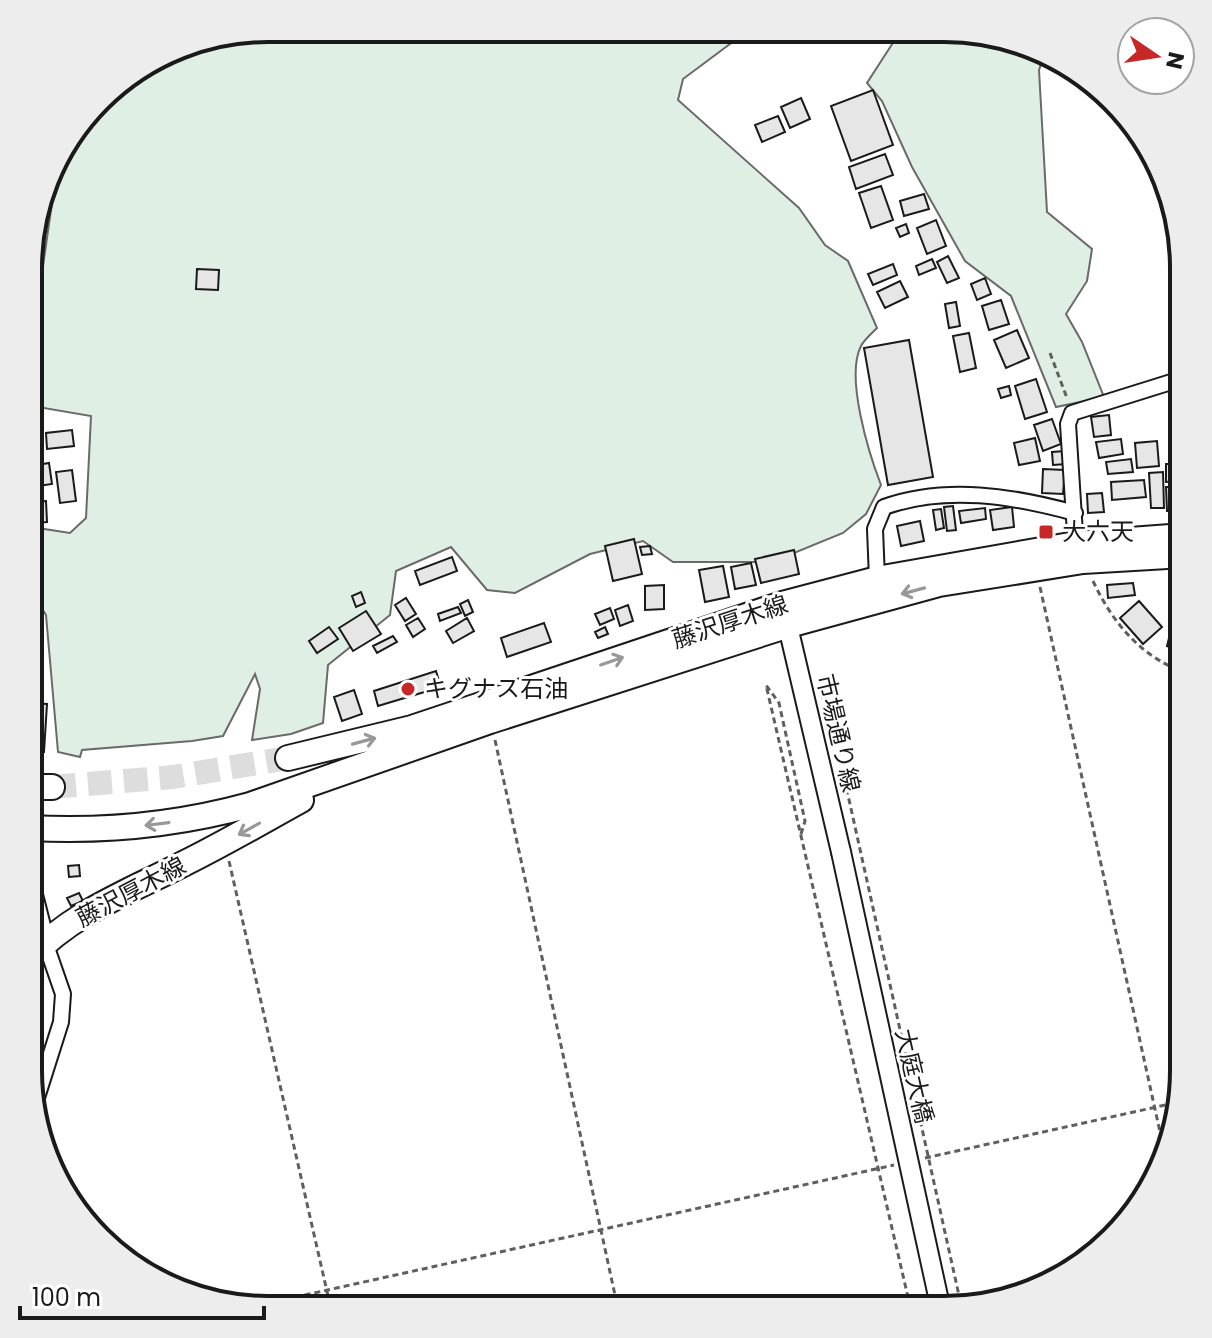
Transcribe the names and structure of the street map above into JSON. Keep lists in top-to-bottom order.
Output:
{
  "streets": {
    "main road": ["藤沢厚木線"],
    "street": ["市場通り線", "大庭大橋"]
  },
  "crossings": [
    ["藤沢厚木線", "市場通り線"],
    ["市場通り線", "大庭大橋"]
  ],
  "places": {
    "transit": ["大六天"],
    "other": ["キグナス石油"]
  },
  "scale_bar": "100 m",
  "north": "right"
}
